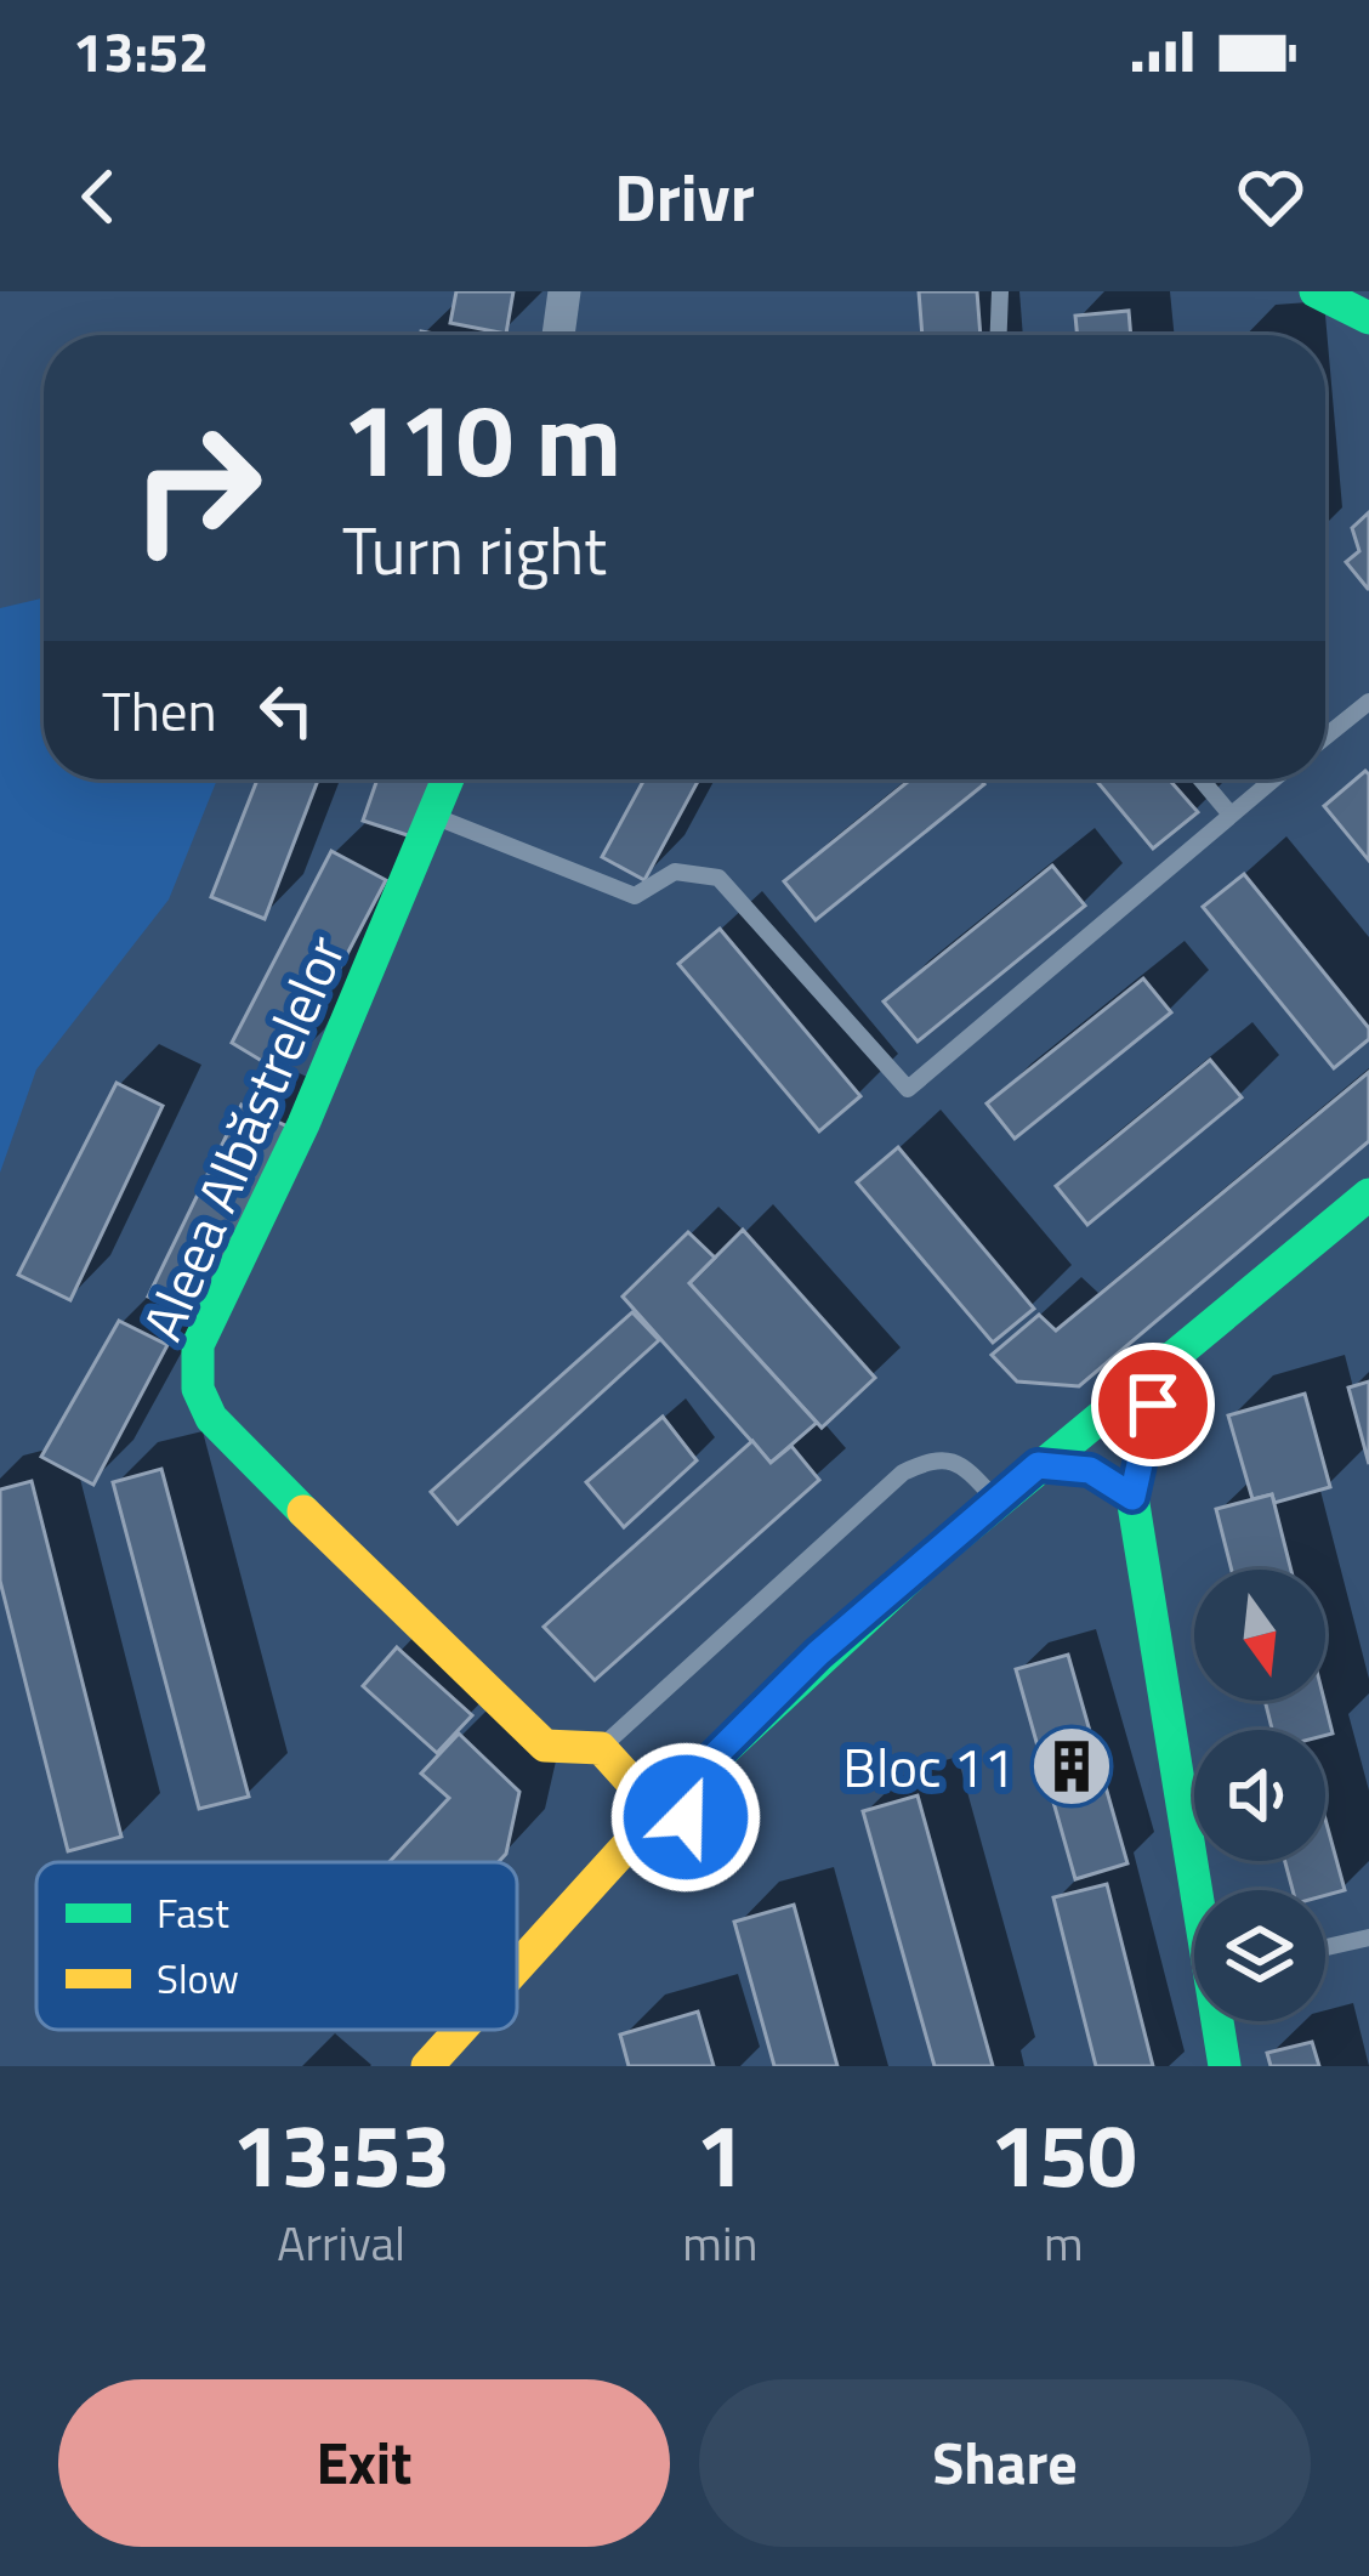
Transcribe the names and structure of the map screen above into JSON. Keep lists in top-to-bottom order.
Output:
{
  "streets": {
    "street": ["Aleea Albăstrelelor"]
  },
  "places": {
    "building": ["Bloc 11"]
  },
  "legend": ["Fast", "Slow"],
  "north": "bottom",
  "page": {
    "status": "13:52",
    "header": "Drivr",
    "turn": ["110 m", "Turn right"],
    "then": "Then",
    "eta": [
      "13:53",
      "Arrival",
      "1",
      "min",
      "150",
      "m"
    ],
    "buttons": ["Exit", "Share"]
  }
}
